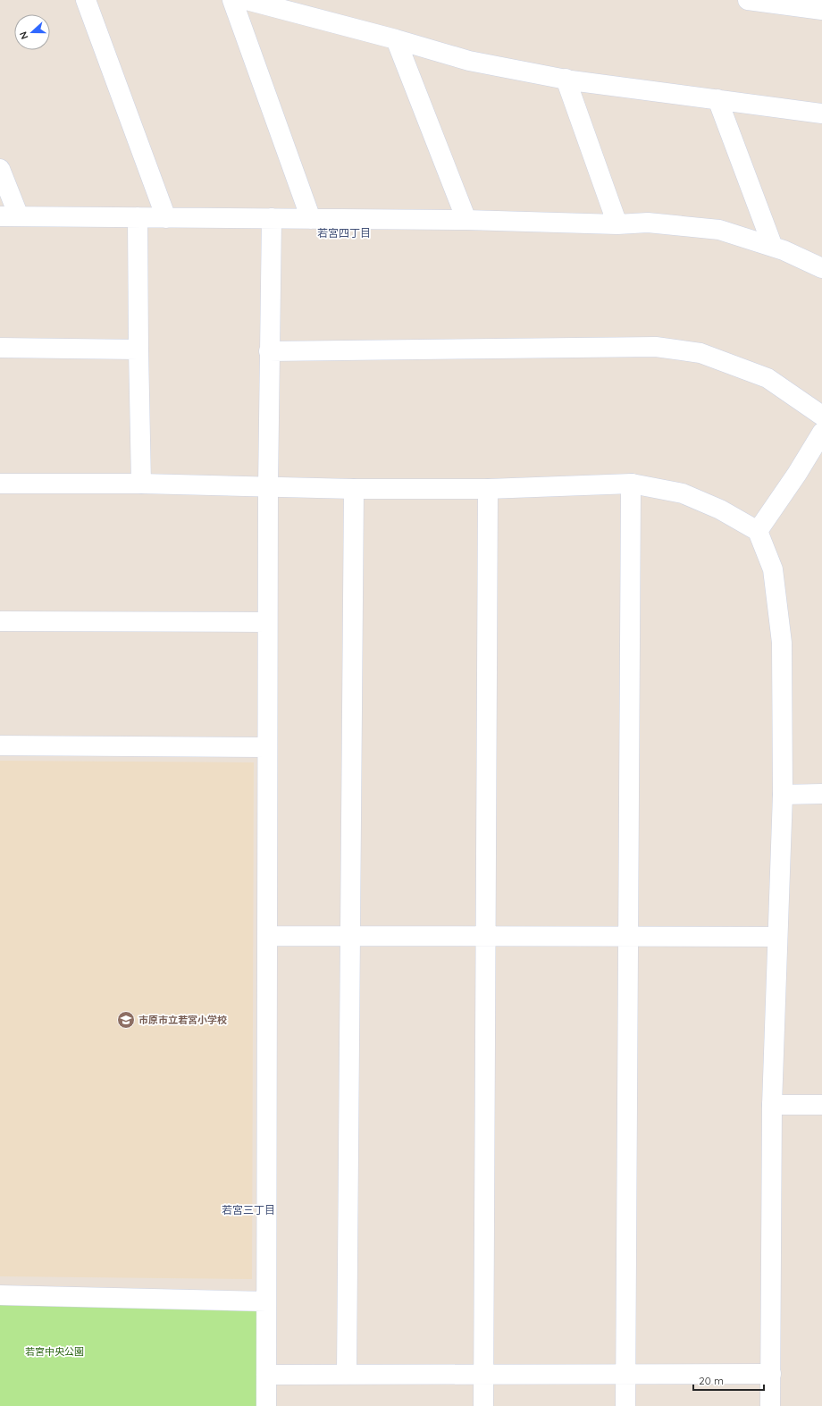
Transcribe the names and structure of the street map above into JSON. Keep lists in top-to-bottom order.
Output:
{
  "districts": ["若宮四丁目", "若宮三丁目"],
  "parks": ["若宮中央公園"],
  "places": {
    "school or university": ["市原市立若宮小学校"]
  },
  "scale_bar": "20 m",
  "north": "left"
}
